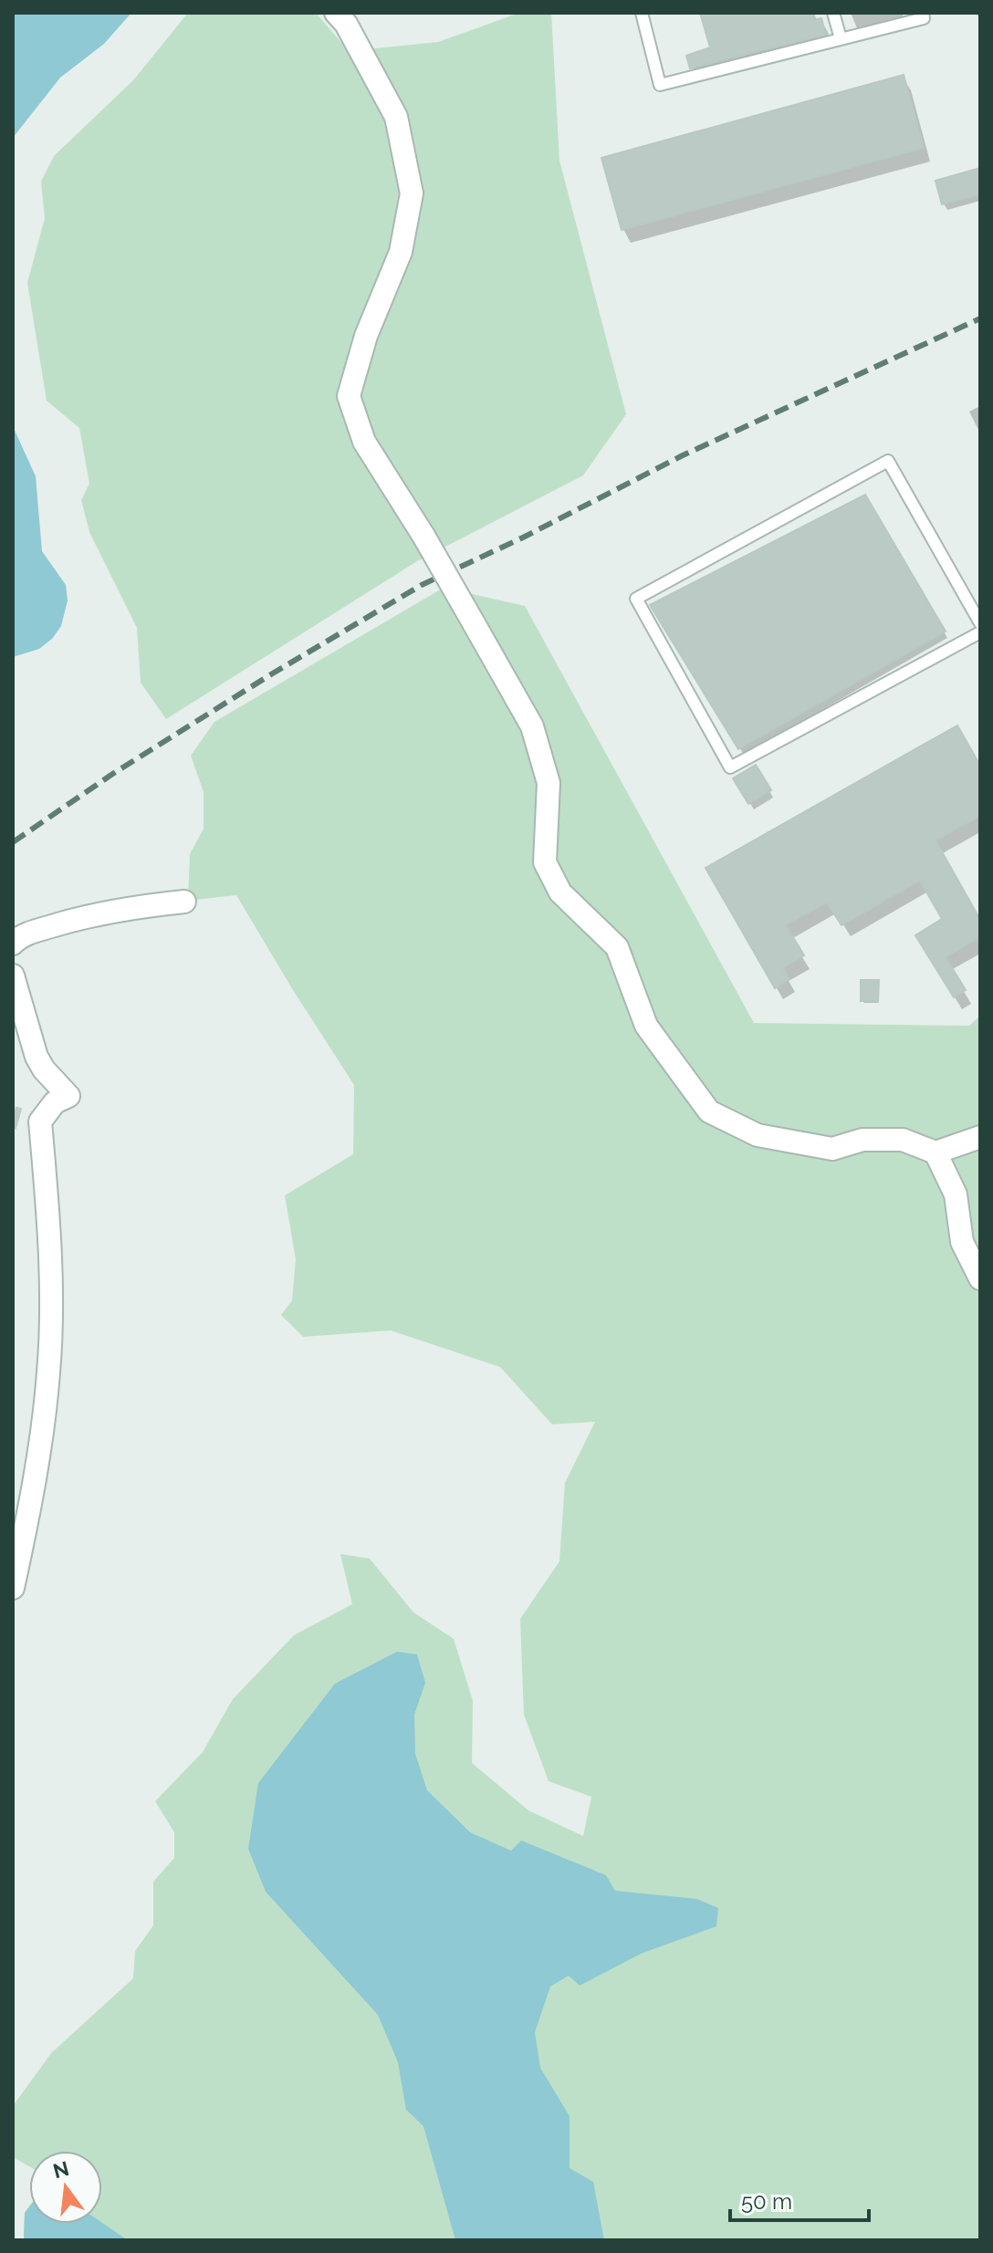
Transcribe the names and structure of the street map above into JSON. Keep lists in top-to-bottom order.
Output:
{
  "scale_bar": "50 m",
  "north": "top"
}
